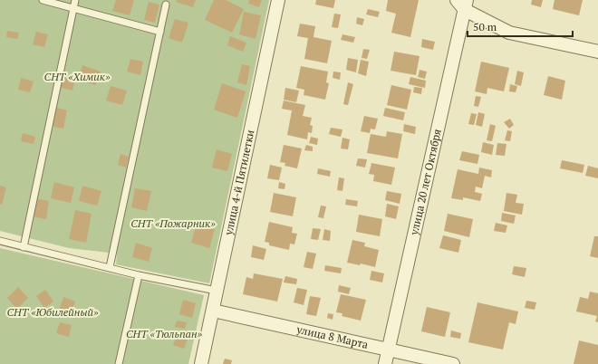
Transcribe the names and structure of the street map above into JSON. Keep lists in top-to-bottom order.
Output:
{
  "streets": {
    "street": ["улица 4-й Пятилетки", "улица 20 лет Октября", "улица 8 Марта"]
  },
  "crossings": [
    ["улица 4-й Пятилетки", "улица 8 Марта"],
    ["улица 20 лет Октября", "улица 8 Марта"]
  ],
  "parks": [
    "СНТ «Химик»",
    "СНТ «Пожарник»",
    "СНТ «Юбилейный»",
    "СНТ «Тюльпан»"
  ],
  "scale_bar": "50 m"
}
